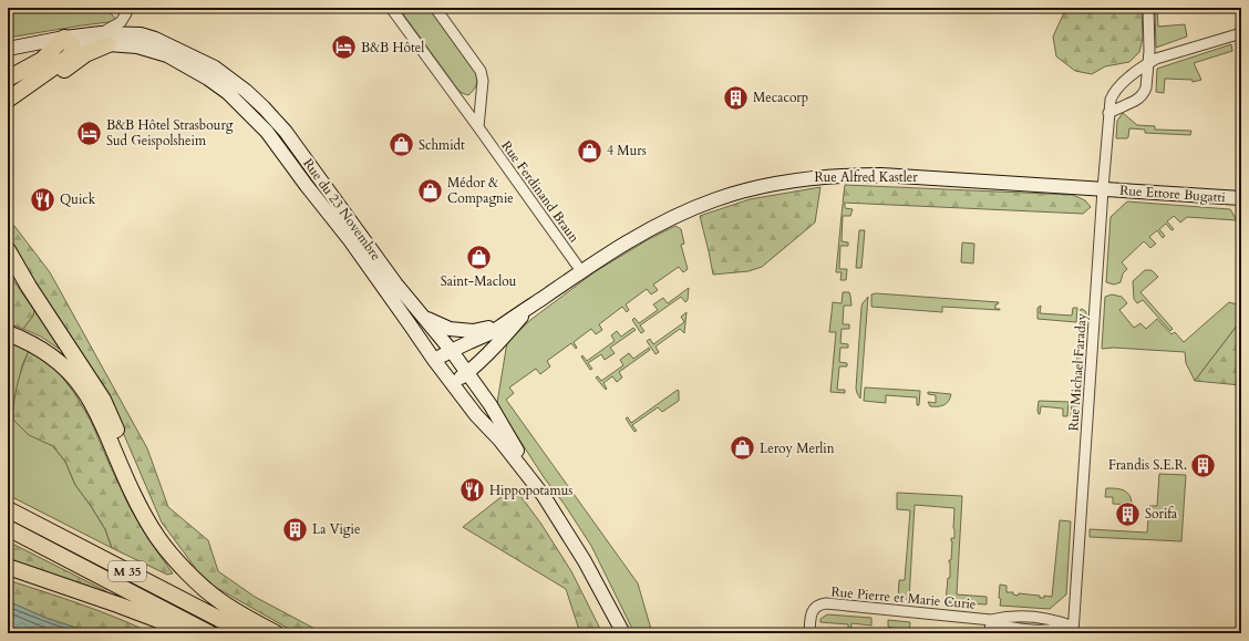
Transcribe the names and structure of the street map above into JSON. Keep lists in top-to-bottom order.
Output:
{
  "streets": {
    "highway": ["M 35"],
    "main road": ["Rue Alfred Kastler", "Rue Ettore Bugatti", "Rue du 23 Novembre"],
    "street": ["Rue Ferdinand Braun", "Rue Michael Faraday", "Rue Pierre et Marie Curie"]
  },
  "crossings": [
    ["Rue Alfred Kastler", "Rue Ferdinand Braun"],
    ["Rue Alfred Kastler", "Rue Ettore Bugatti"],
    ["Rue Alfred Kastler", "Rue du 23 Novembre"],
    ["Rue Alfred Kastler", "Rue Michael Faraday"],
    ["Rue Ettore Bugatti", "Rue Michael Faraday"],
    ["Rue Michael Faraday", "Rue Pierre et Marie Curie"]
  ],
  "places": {
    "hotel": ["B&B Hôtel", "B&B Hôtel Strasbourg Sud Geispolsheim"],
    "building": [
      "Mecacorp",
      "Frandis S.E.R.",
      "Sorifa",
      "La Vigie"
    ],
    "shop": [
      "Schmidt",
      "4 Murs",
      "Médor & Compagnie",
      "Saint-Maclou",
      "Leroy Merlin"
    ],
    "restaurant": ["Quick", "Hippopotamus"]
  }
}
